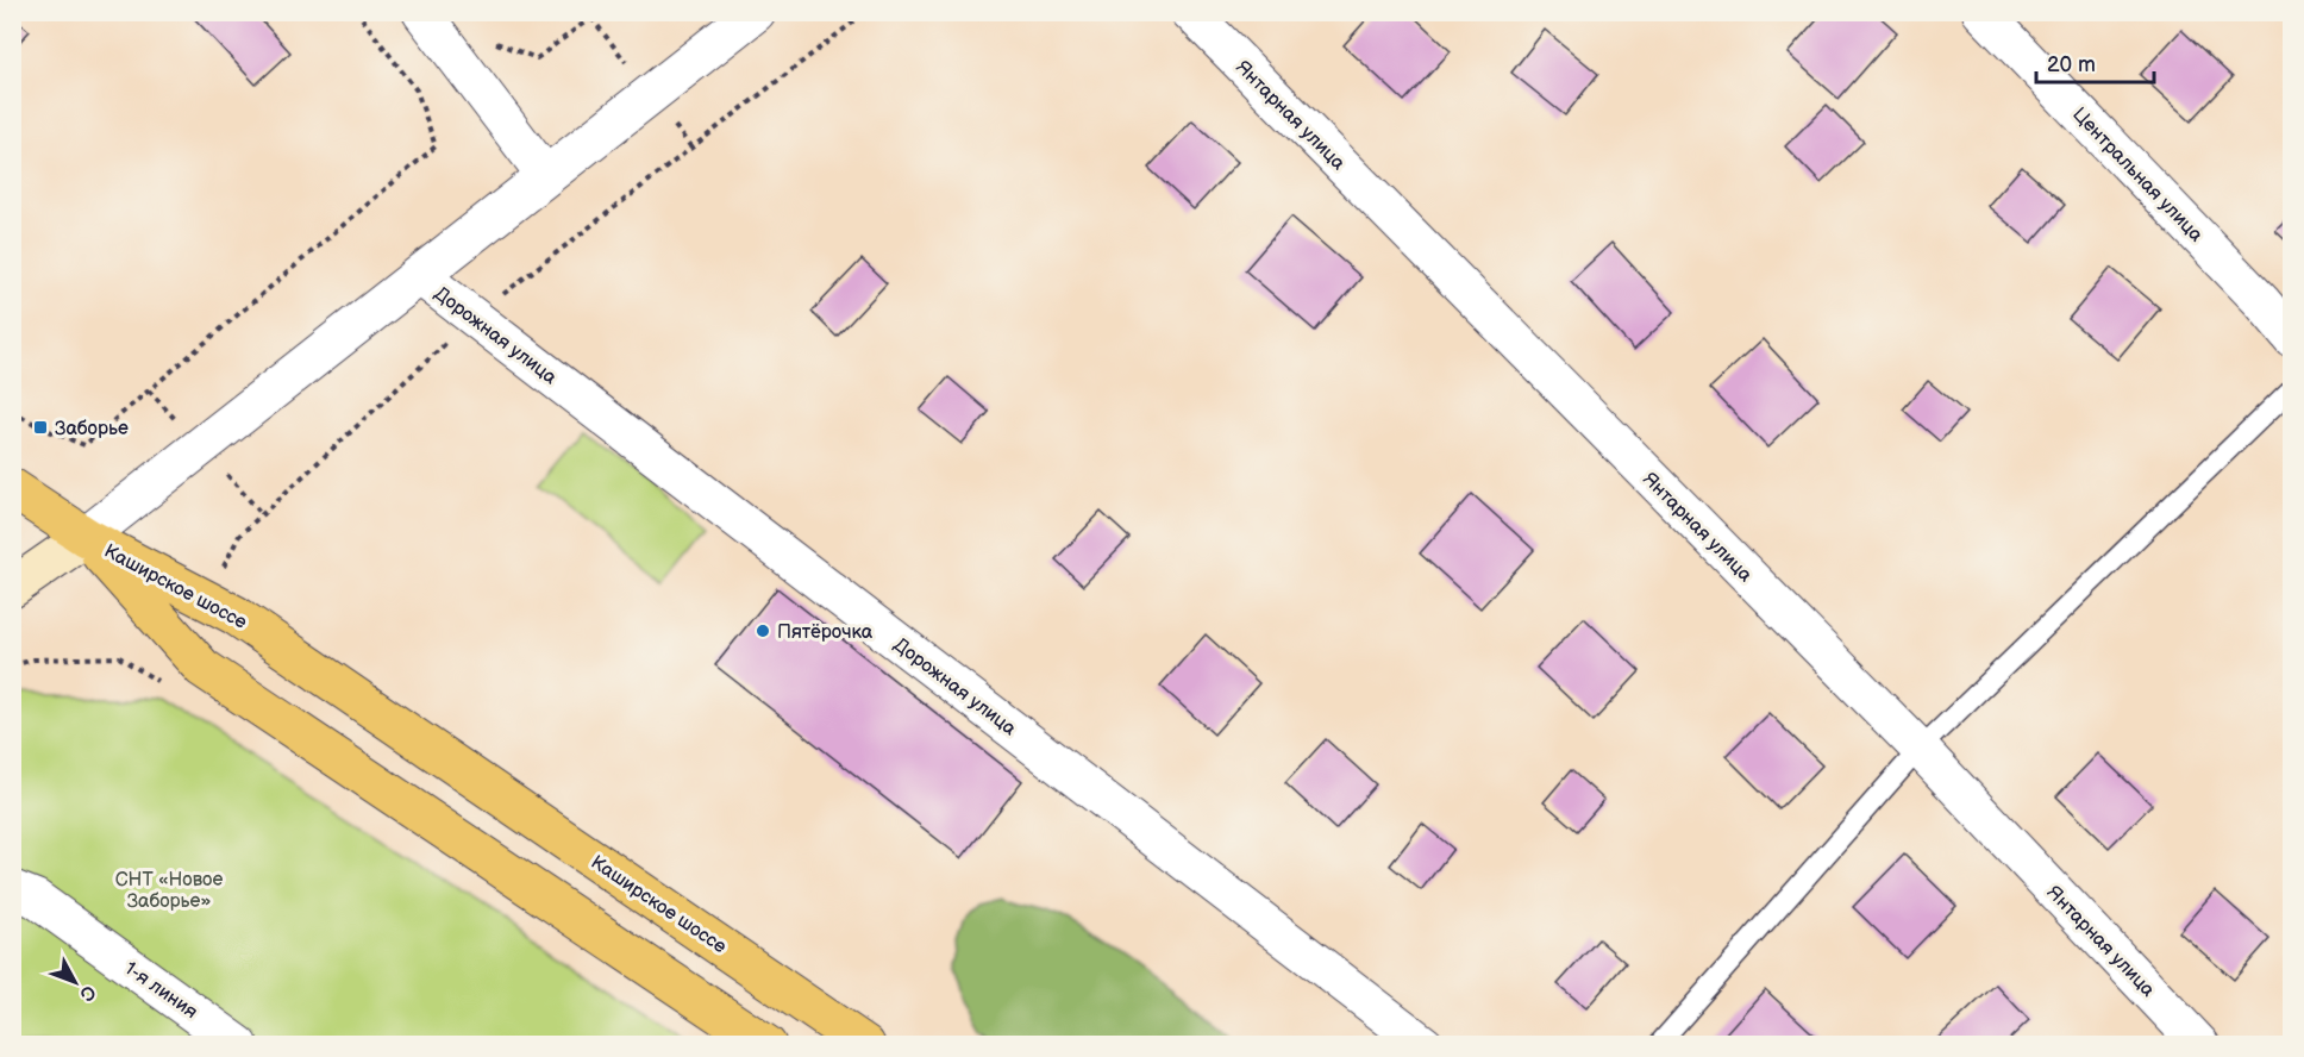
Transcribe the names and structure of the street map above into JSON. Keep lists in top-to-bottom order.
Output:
{
  "streets": {
    "main road": ["Каширское шоссе"],
    "street": [
      "Янтарная улица",
      "Центральная улица",
      "Дорожная улица",
      "1-я линия"
    ]
  },
  "parks": ["СНТ «Новое Заборье»"],
  "places": {
    "transit": ["Заборье"],
    "other": ["Пятёрочка"]
  },
  "scale_bar": "20 m",
  "north": "bottom right"
}
